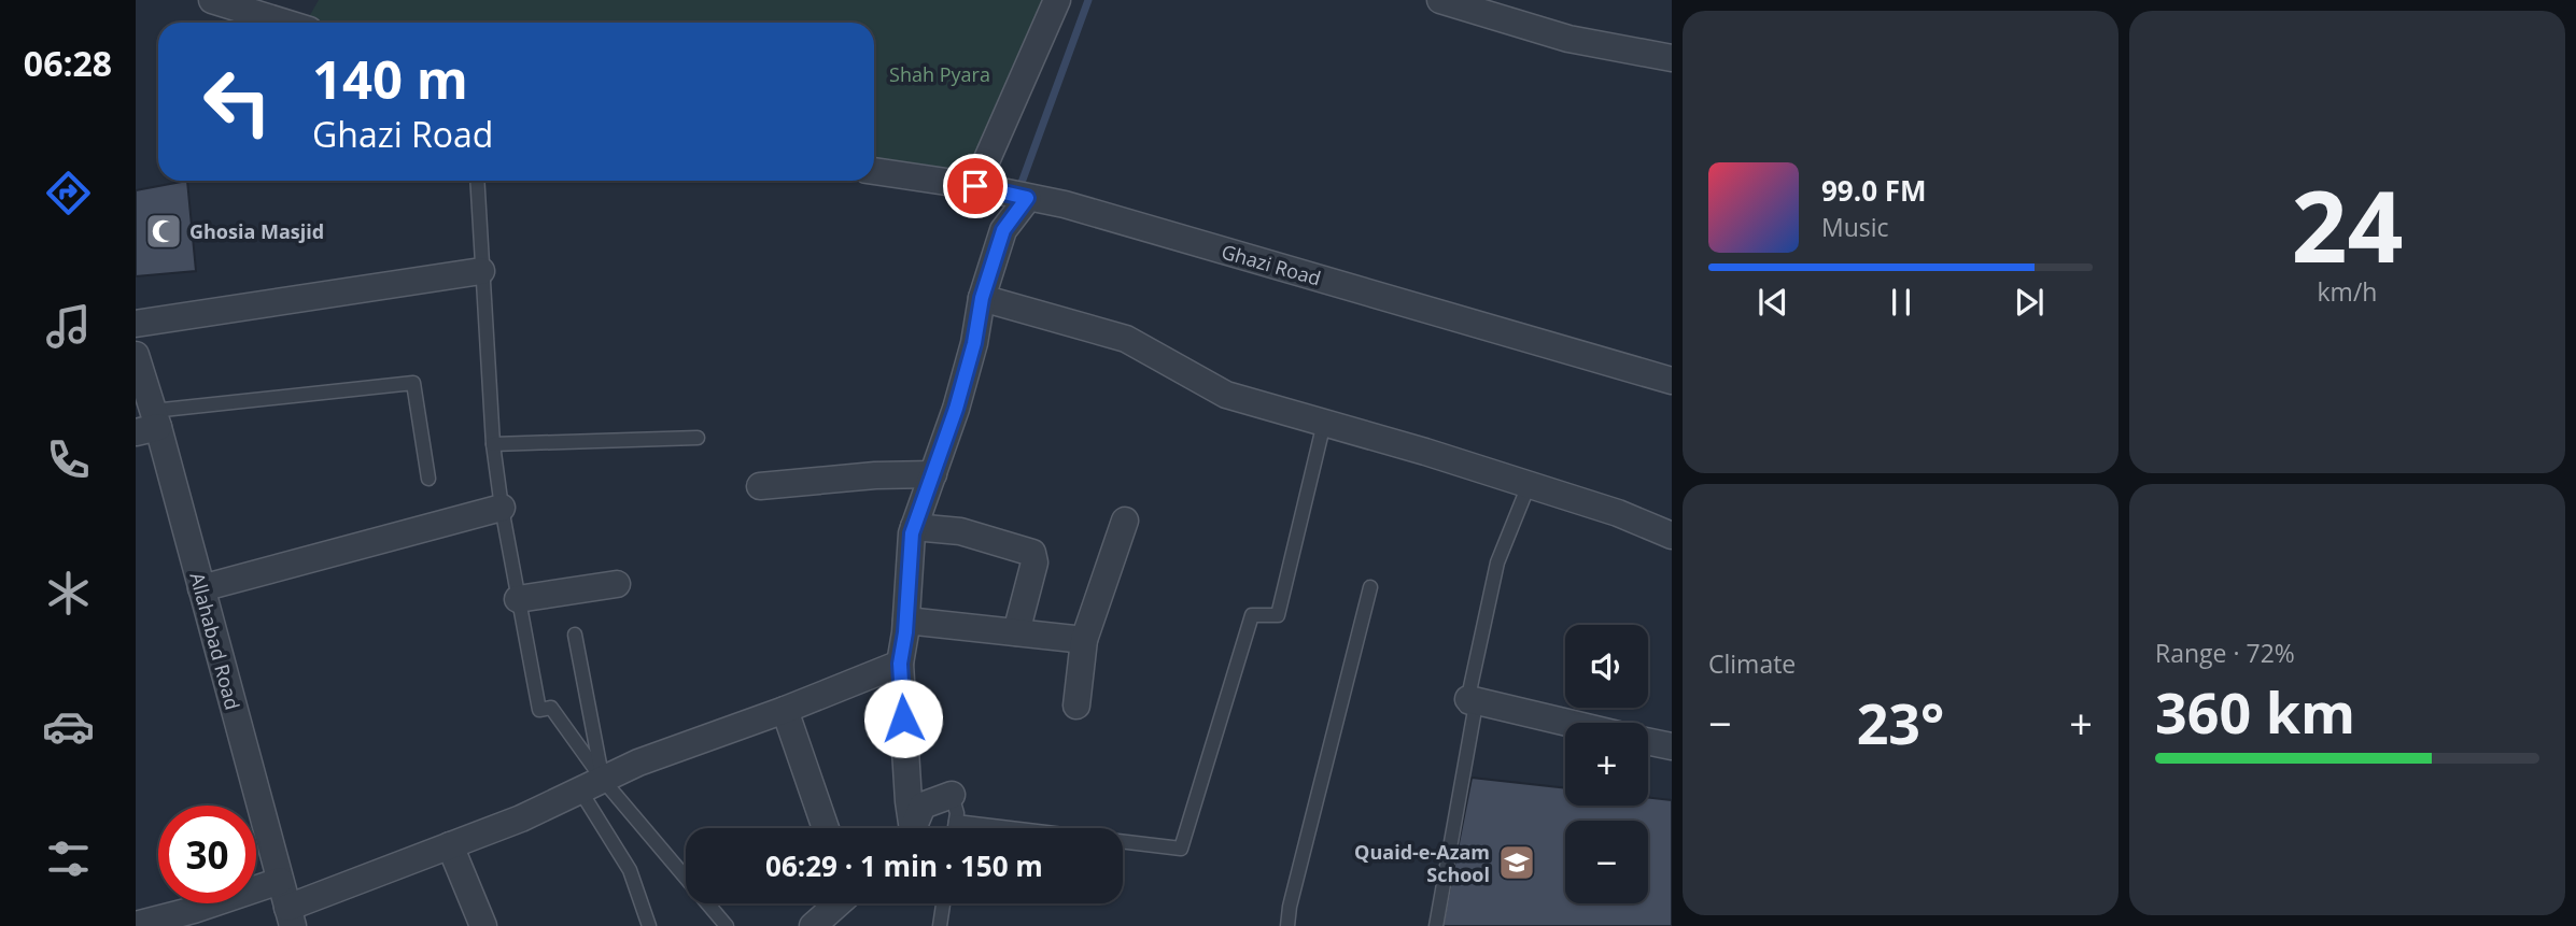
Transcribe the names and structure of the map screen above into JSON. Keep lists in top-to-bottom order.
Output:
{
  "streets": {
    "street": ["Ghazi Road", "Allahabad Road"]
  },
  "parks": ["Shah Pyara"],
  "places": {
    "mosque": ["Ghosia Masjid"],
    "school or university": ["Quaid-e-Azam School"]
  },
  "page": {
    "tabs": "06:28",
    "tile": [
      ["24", "km/h"],
      "Climate",
      ["Range · 72%", "360 km"]
    ],
    "turn": ["140 m", "Ghazi Road"],
    "song": ["99.0 FM", "Music"],
    "map_buttons": ["+", "−"],
    "heat": ["−", "23°", "+"],
    "limit": "30",
    "trip": "06:29 · 1 min · 150 m"
  }
}
